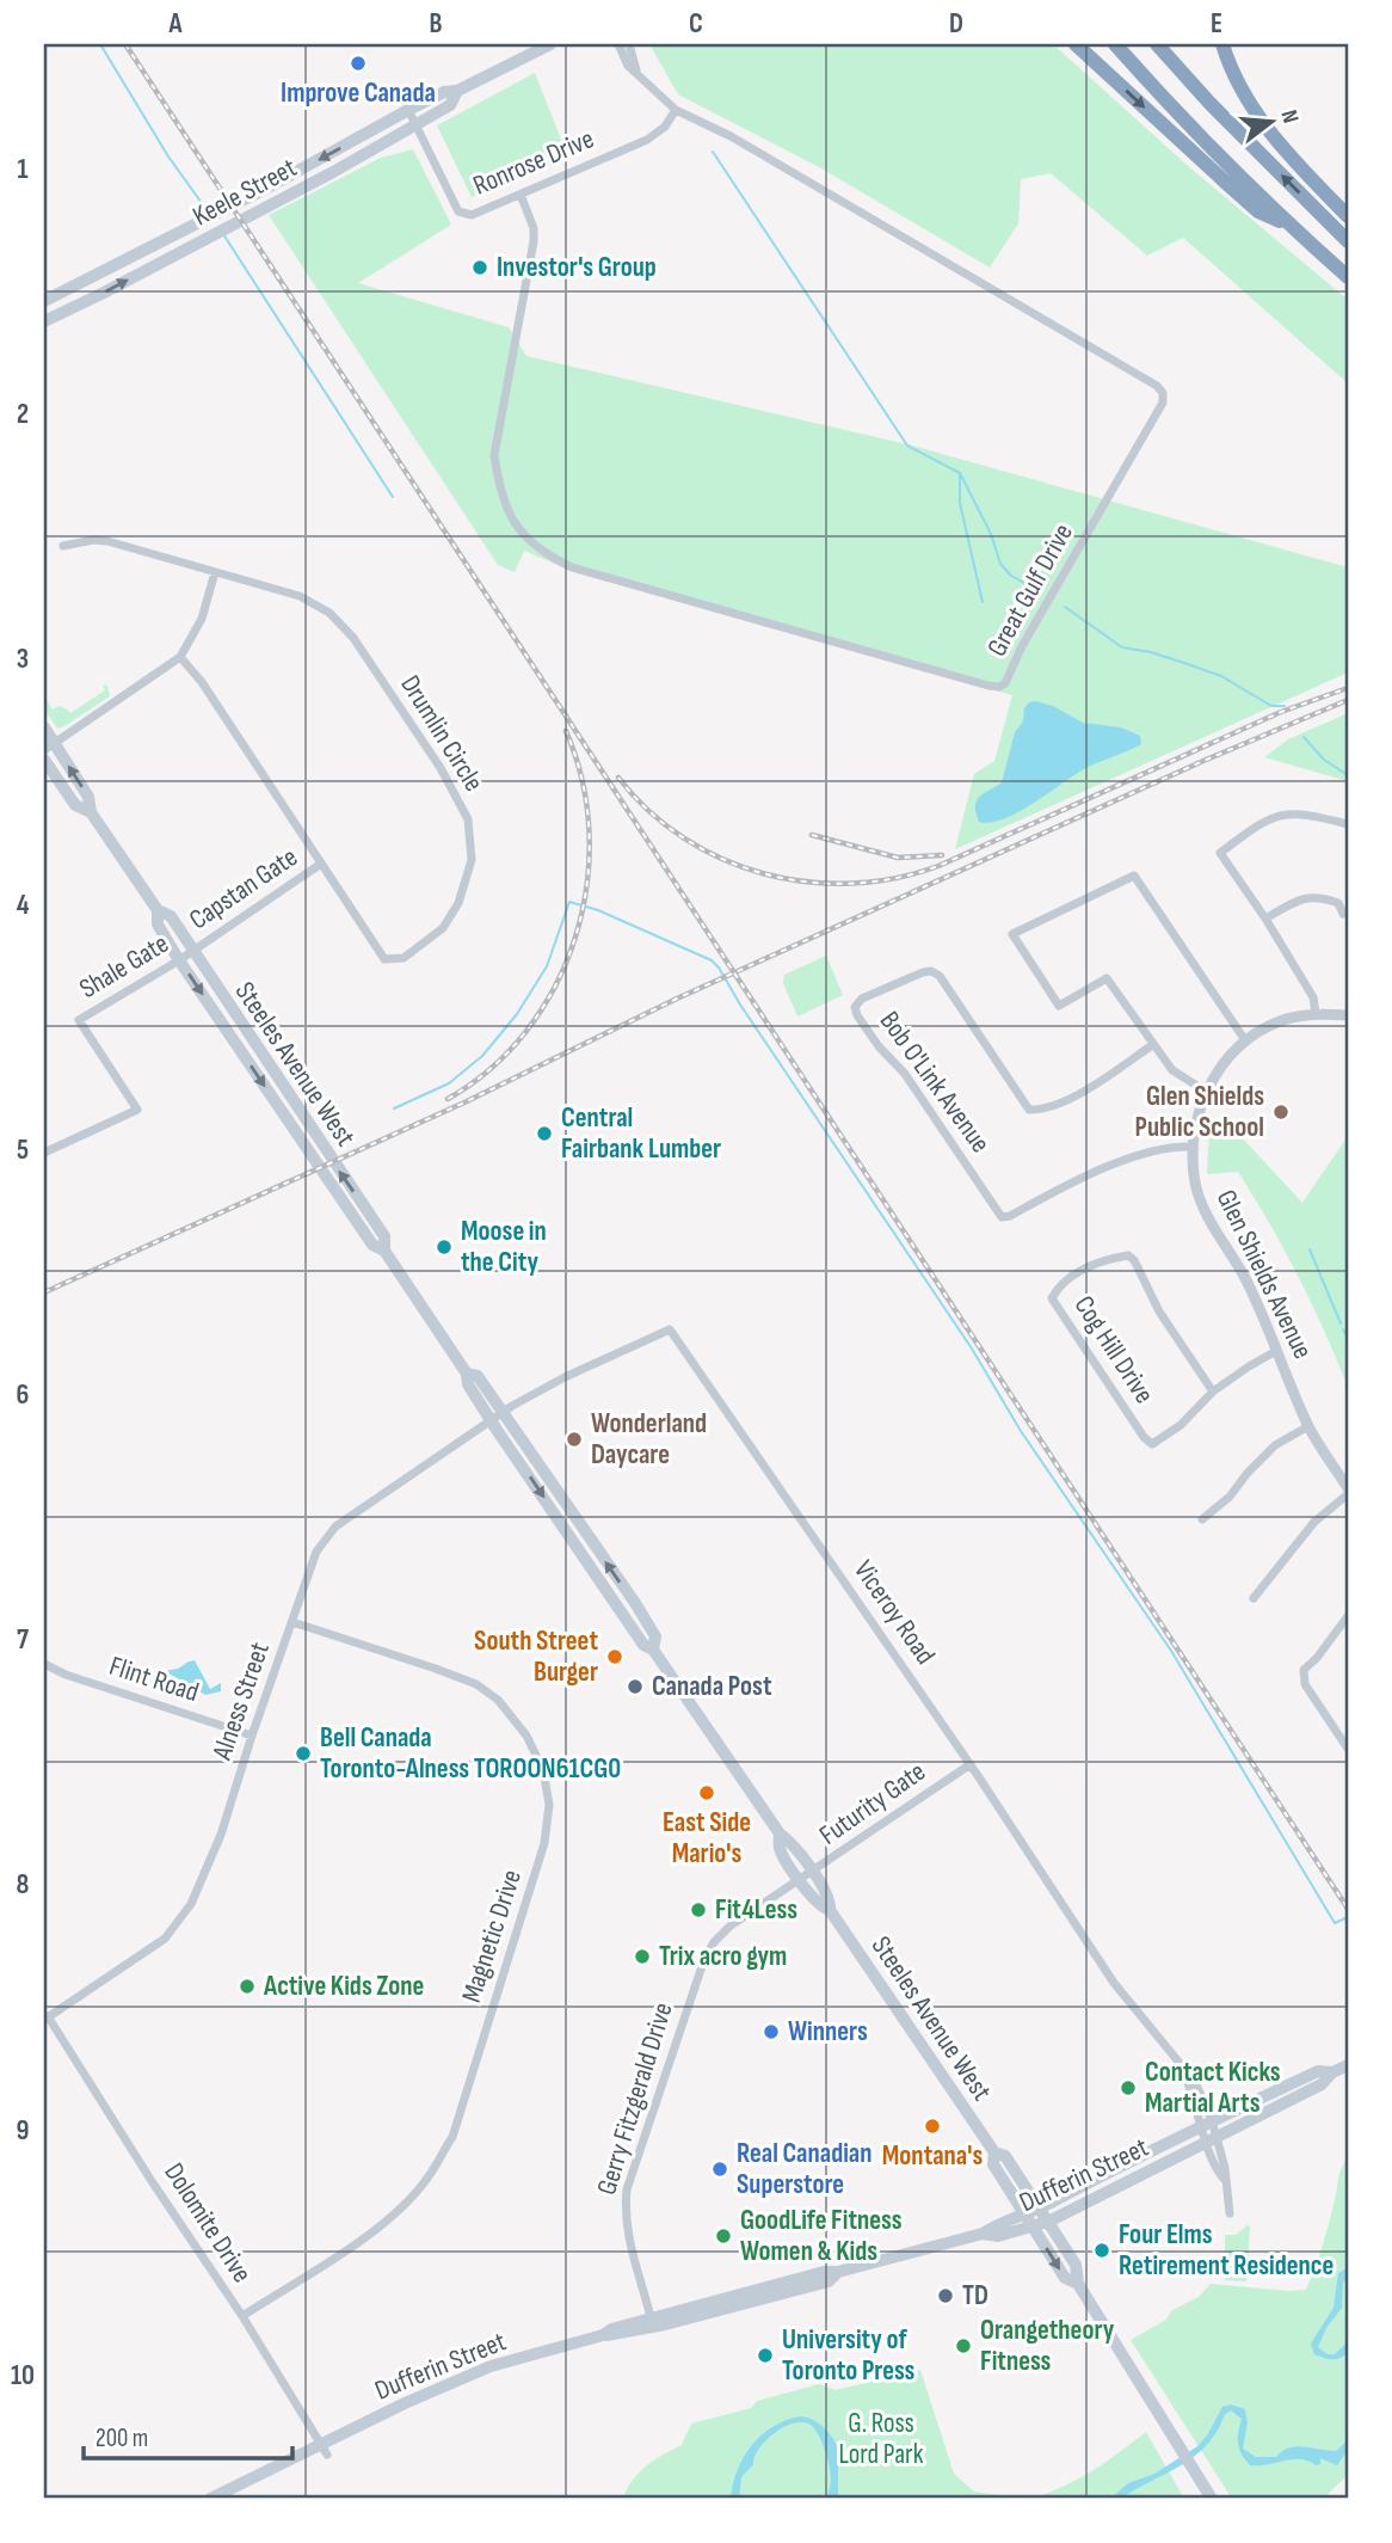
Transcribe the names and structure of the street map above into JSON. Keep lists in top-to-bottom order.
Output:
{
  "streets": {
    "main road": ["Keele Street", "Steeles Avenue West", "Dufferin Street"],
    "street": [
      "Ronrose Drive",
      "Great Gulf Drive",
      "Drumlin Circle",
      "Capstan Gate",
      "Shale Gate",
      "Bob O'Link Avenue",
      "Glen Shields Avenue",
      "Cog Hill Drive",
      "Viceroy Road",
      "Flint Road",
      "Alness Street",
      "Futurity Gate",
      "Magnetic Drive",
      "Gerry Fitzgerald Drive",
      "Dolomite Drive"
    ]
  },
  "crossings": [
    ["Ronrose Drive", "Keele Street"],
    ["Ronrose Drive", "Great Gulf Drive"],
    ["Drumlin Circle", "Capstan Gate"],
    ["Capstan Gate", "Shale Gate"],
    ["Capstan Gate", "Steeles Avenue West"],
    ["Shale Gate", "Steeles Avenue West"],
    ["Steeles Avenue West", "Viceroy Road"],
    ["Steeles Avenue West", "Alness Street"],
    ["Steeles Avenue West", "Futurity Gate"],
    ["Steeles Avenue West", "Gerry Fitzgerald Drive"],
    ["Steeles Avenue West", "Dufferin Street"],
    ["Bob O'Link Avenue", "Glen Shields Avenue"],
    ["Glen Shields Avenue", "Cog Hill Drive"],
    ["Viceroy Road", "Alness Street"],
    ["Viceroy Road", "Futurity Gate"],
    ["Viceroy Road", "Dufferin Street"],
    ["Flint Road", "Alness Street"],
    ["Alness Street", "Magnetic Drive"],
    ["Alness Street", "Dolomite Drive"],
    ["Futurity Gate", "Gerry Fitzgerald Drive"],
    ["Magnetic Drive", "Dolomite Drive"],
    ["Gerry Fitzgerald Drive", "Dufferin Street"],
    ["Dufferin Street", "Dolomite Drive"]
  ],
  "parks": ["G. Ross Lord Park"],
  "places": [
    "Improve Canada",
    "Investor's Group",
    "Glen Shields Public School",
    "Central Fairbank Lumber",
    "Moose in the City",
    "Wonderland Daycare",
    "South Street Burger",
    "Canada Post",
    "Bell Canada Toronto-Alness TOROON61CG0",
    "East Side Mario's",
    "Fit4Less",
    "Trix acro gym",
    "Active Kids Zone",
    "Winners",
    "Contact Kicks Martial Arts",
    "Montana's",
    "Real Canadian Superstore",
    "GoodLife Fitness Women & Kids",
    "Four Elms Retirement Residence",
    "TD",
    "Orangetheory Fitness",
    "University of Toronto Press"
  ],
  "scale_bar": "200 m",
  "north": "right",
  "grid": {
    "columns": [
      "A",
      "B",
      "C",
      "D",
      "E"
    ],
    "rows": [
      "1",
      "2",
      "3",
      "4",
      "5",
      "6",
      "7",
      "8",
      "9",
      "10"
    ]
  }
}
